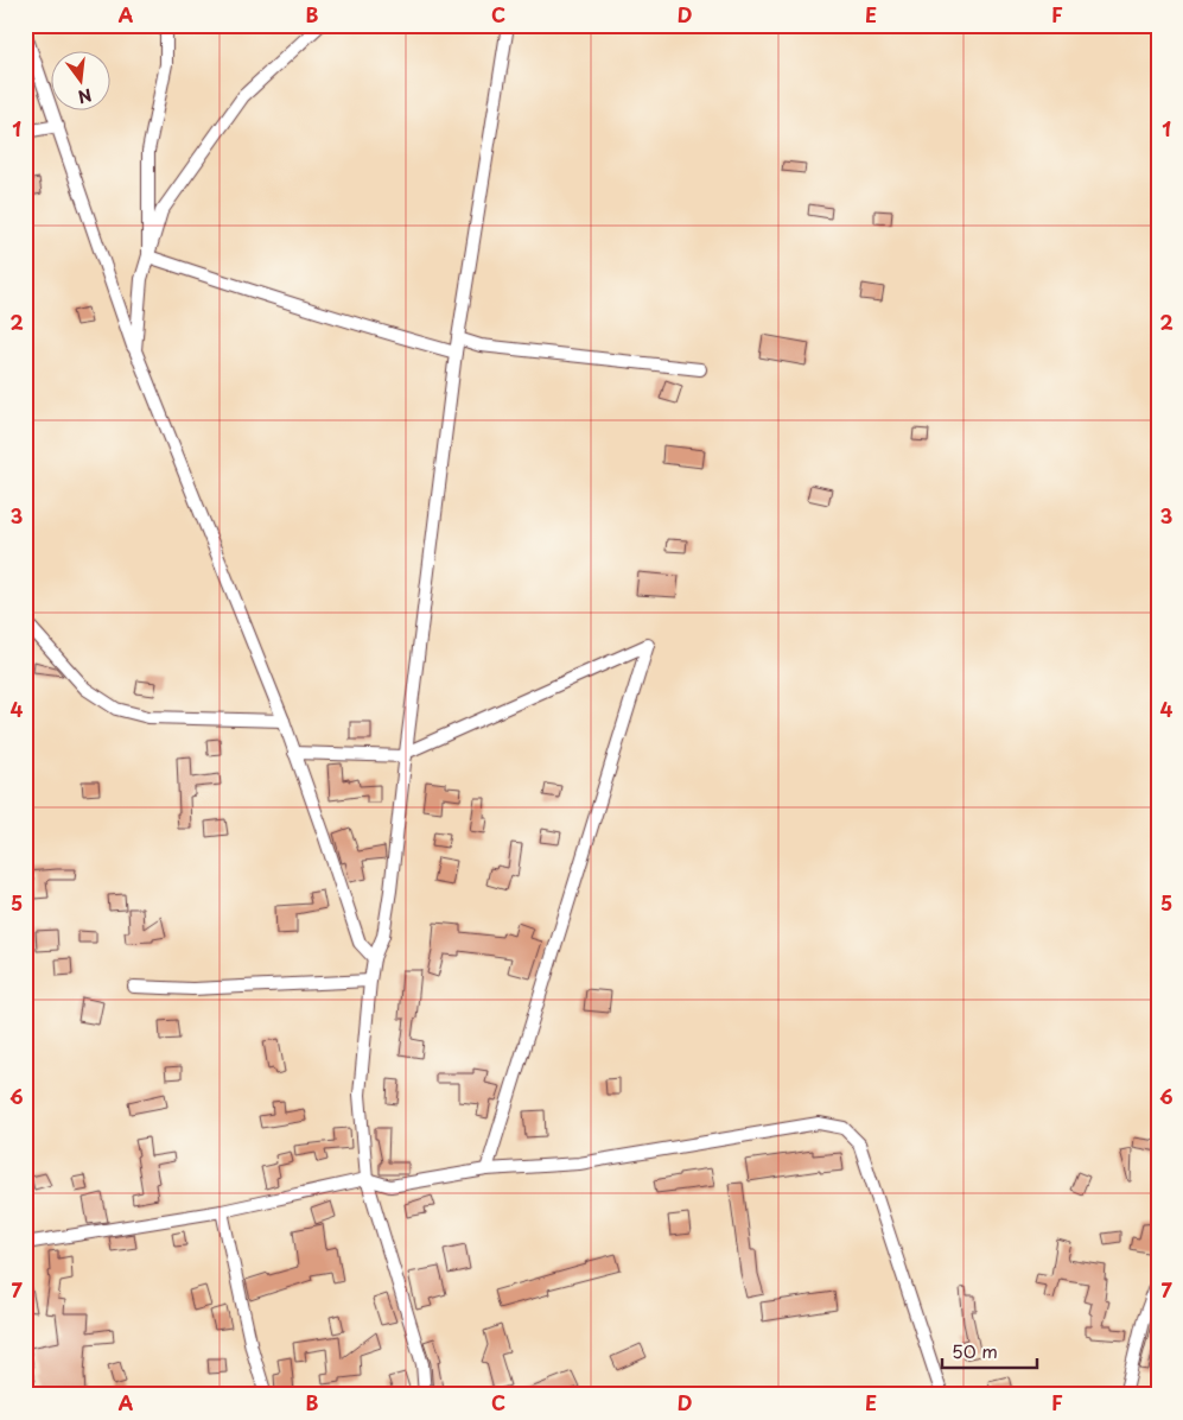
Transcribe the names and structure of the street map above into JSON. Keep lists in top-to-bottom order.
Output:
{
  "scale_bar": "50 m",
  "north": "bottom",
  "grid": {
    "columns": [
      "A",
      "B",
      "C",
      "D",
      "E",
      "F"
    ],
    "rows": [
      "1",
      "2",
      "3",
      "4",
      "5",
      "6",
      "7"
    ]
  }
}
